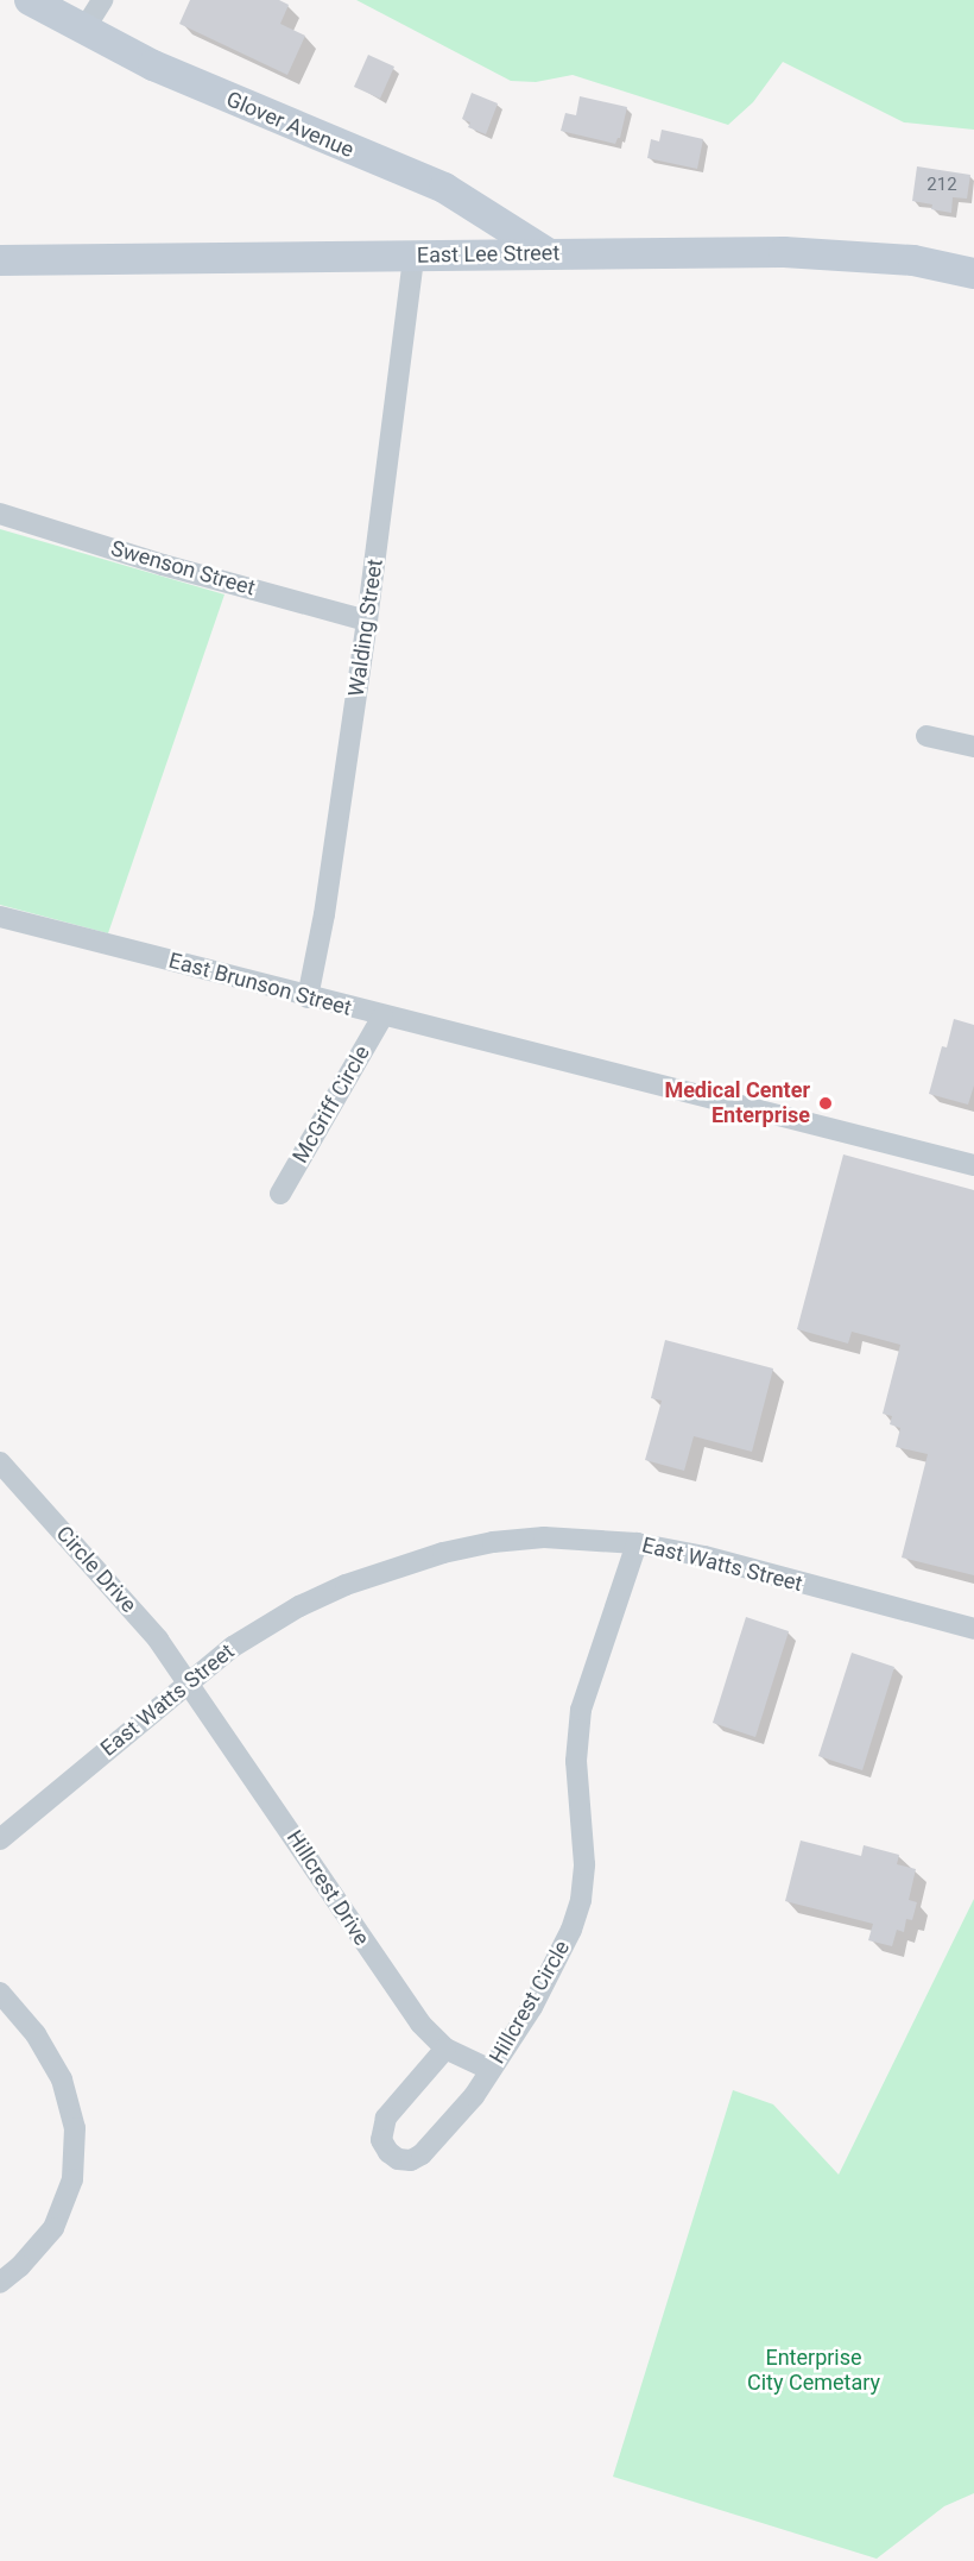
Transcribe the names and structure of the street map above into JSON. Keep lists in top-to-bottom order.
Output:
{
  "streets": {
    "main road": ["Glover Avenue", "East Lee Street"],
    "street": [
      "Swenson Street",
      "Walding Street",
      "East Brunson Street",
      "McGriff Circle",
      "East Watts Street",
      "Circle Drive",
      "Hillcrest Drive",
      "Hillcrest Circle"
    ]
  },
  "crossings": [
    ["Glover Avenue", "East Lee Street"],
    ["East Lee Street", "Walding Street"],
    ["Swenson Street", "Walding Street"],
    ["Walding Street", "East Brunson Street"],
    ["East Brunson Street", "McGriff Circle"],
    ["East Watts Street", "Circle Drive"],
    ["East Watts Street", "Hillcrest Drive"],
    ["East Watts Street", "Hillcrest Circle"],
    ["Circle Drive", "Hillcrest Drive"],
    ["Hillcrest Drive", "Hillcrest Circle"]
  ],
  "parks": ["Enterprise City Cemetary"],
  "places": ["Medical Center Enterprise"],
  "house_numbers": ["212"]
}
